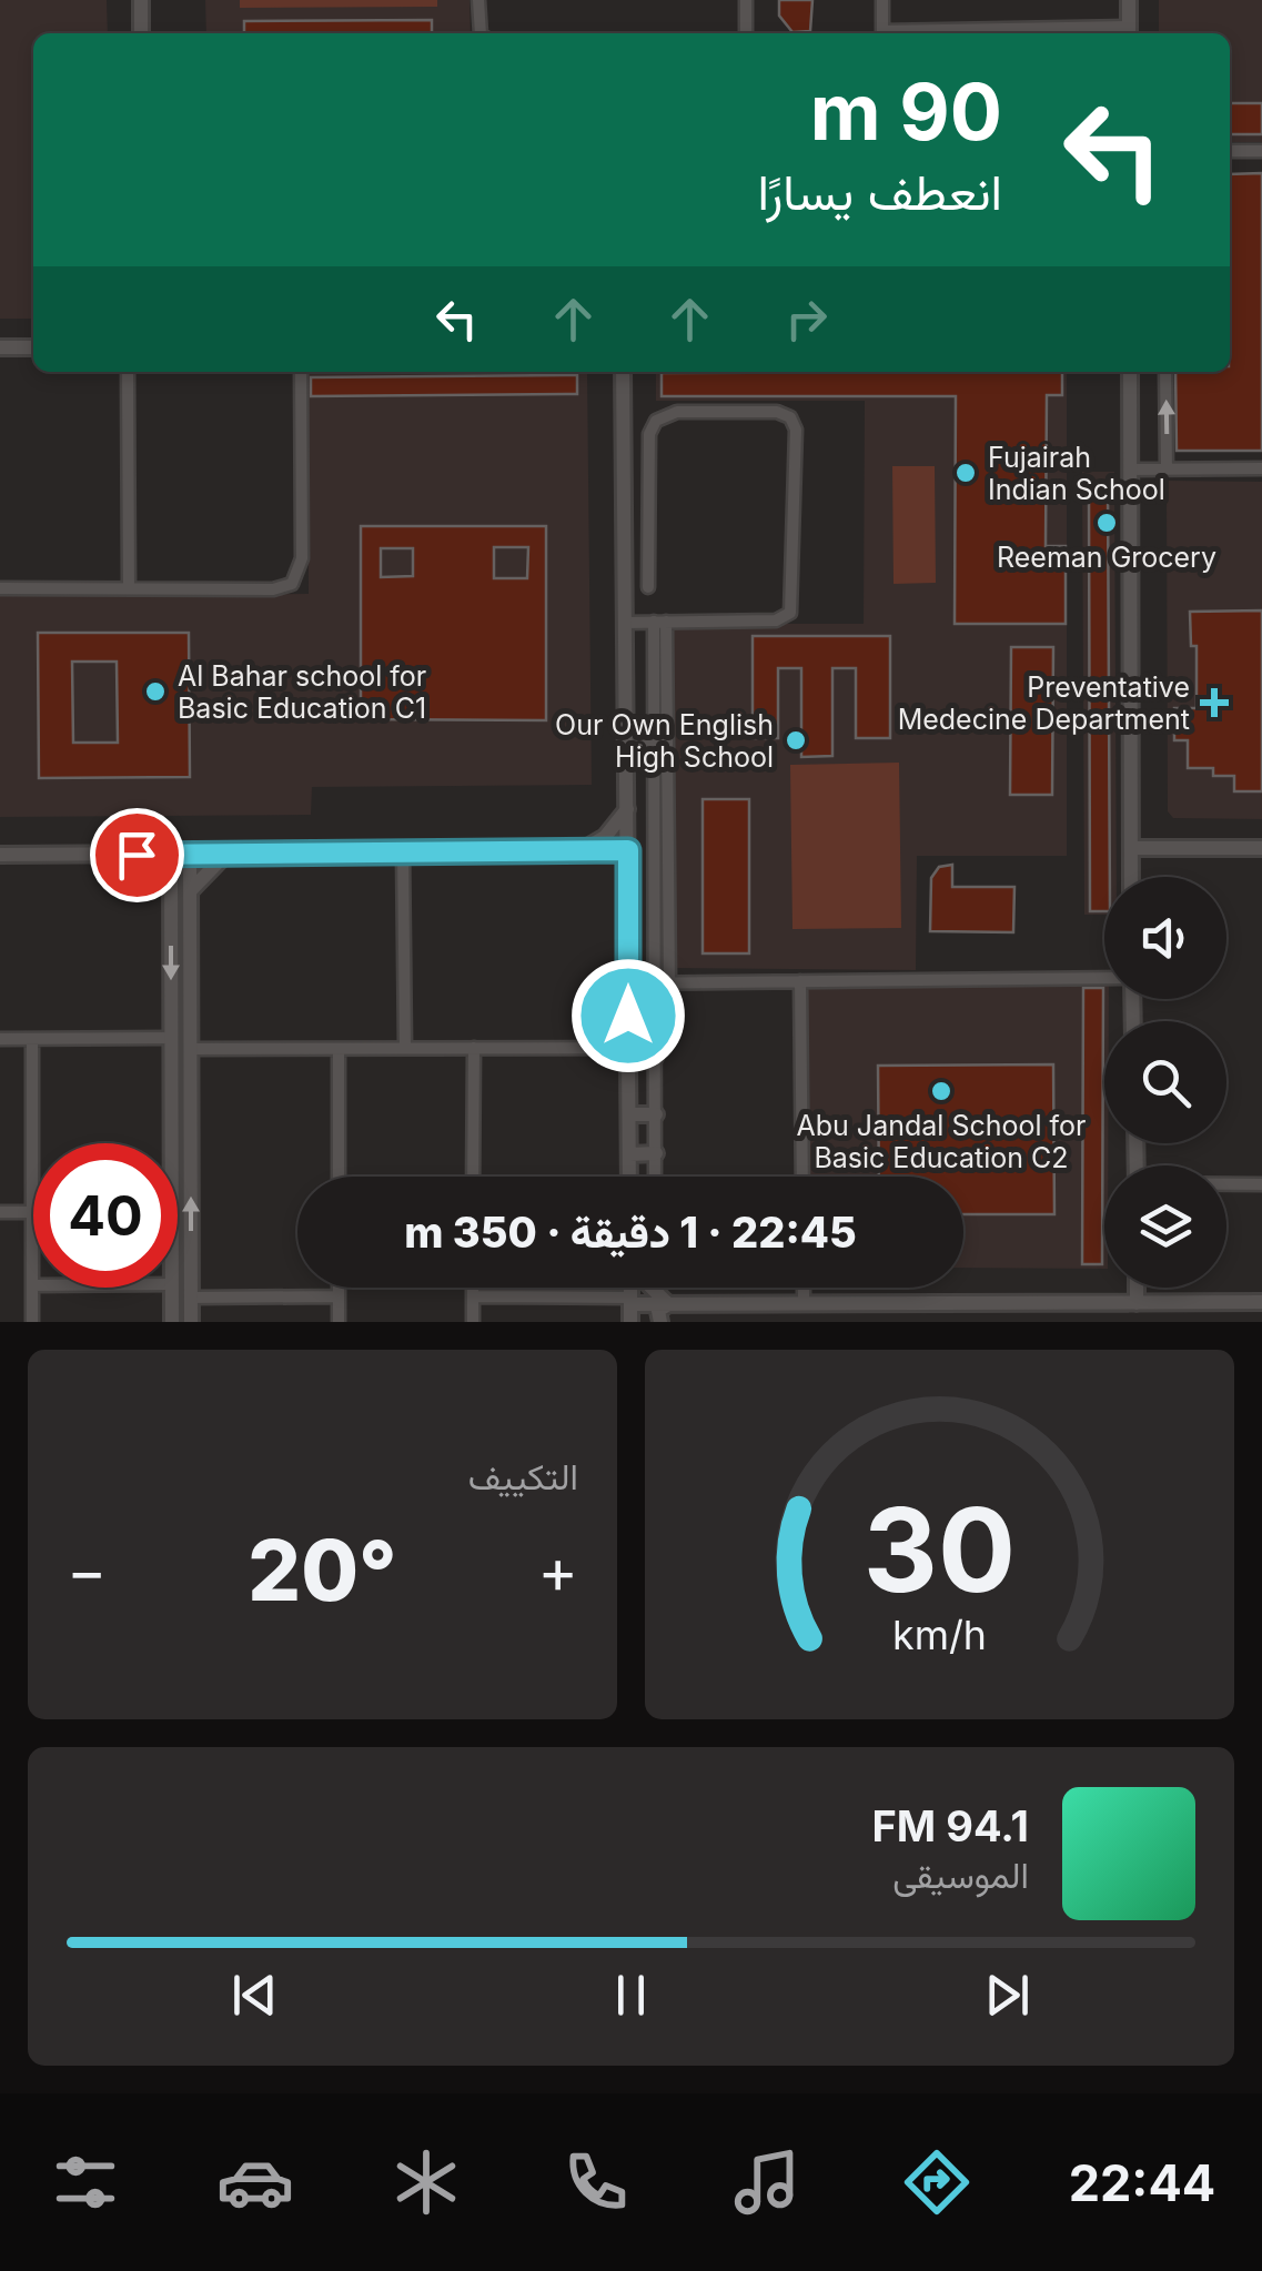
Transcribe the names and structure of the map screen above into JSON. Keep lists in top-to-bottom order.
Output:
{
  "places": {
    "other": [
      "Fujairah Indian School",
      "Reeman Grocery",
      "Al Bahar school for Basic Education C1",
      "Our Own English High School",
      "Abu Jandal School for Basic Education C2"
    ],
    "health": ["Preventative Medecine Department"]
  },
  "page": {
    "turn": ["90 m", "انعطف يسارًا"],
    "limit": "40",
    "trip": "22:45 · 1 دقيقة · 350 m",
    "tile": "التكييف",
    "heat": ["−", "20°", "+"],
    "song": ["94.1 FM", "الموسيقى"],
    "tabs": "22:44",
    "gauge": ["30", "km/h"]
  }
}
